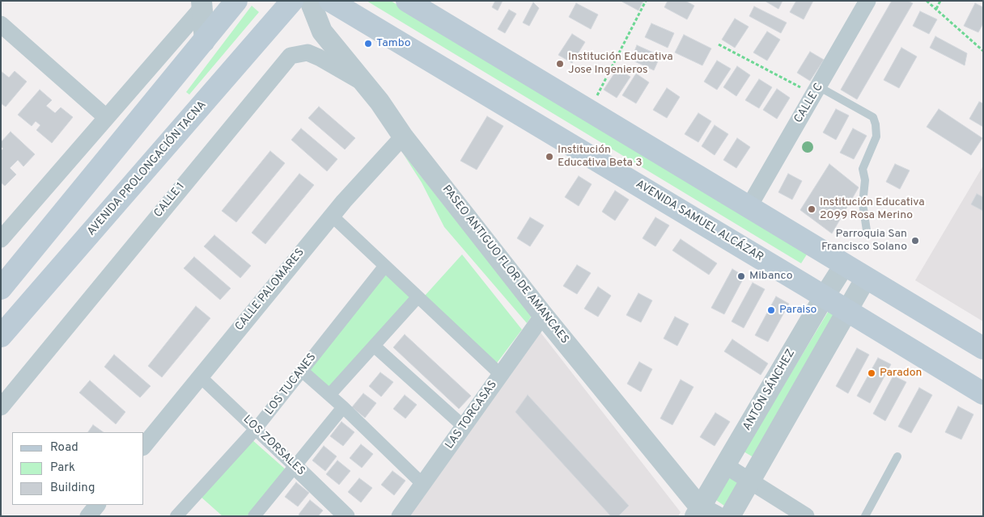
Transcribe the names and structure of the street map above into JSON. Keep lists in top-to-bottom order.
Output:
{
  "streets": {
    "main road": ["AVENIDA PROLONGACIÓN TACNA", "AVENIDA SAMUEL ALCÁZAR"],
    "street": [
      "CALLE C",
      "CALLE 1",
      "PASEO ANTIGUO FLOR DE AMANCAES",
      "CALLE PALOMARES",
      "LOS TUCANES",
      "ANTÓN SÁNCHEZ",
      "LAS TORCASAS",
      "LOS ZORSALES"
    ]
  },
  "crossings": [
    ["CALLE 1", "PASEO ANTIGUO FLOR DE AMANCAES"],
    ["AVENIDA SAMUEL ALCÁZAR", "ANTÓN SÁNCHEZ"],
    ["PASEO ANTIGUO FLOR DE AMANCAES", "CALLE PALOMARES"],
    ["PASEO ANTIGUO FLOR DE AMANCAES", "ANTÓN SÁNCHEZ"],
    ["PASEO ANTIGUO FLOR DE AMANCAES", "LAS TORCASAS"],
    ["CALLE PALOMARES", "LOS ZORSALES"],
    ["LOS TUCANES", "LOS ZORSALES"]
  ],
  "places": [
    "Tambo",
    "Institución Educativa Jose Ingenieros",
    "Institución Educativa Beta 3",
    "Institución Educativa 2099 Rosa Merino",
    "Parroquia San Francisco Solano",
    "Mibanco",
    "Paraiso",
    "Paradon"
  ],
  "legend": ["Road", "Park", "Building"]
}
